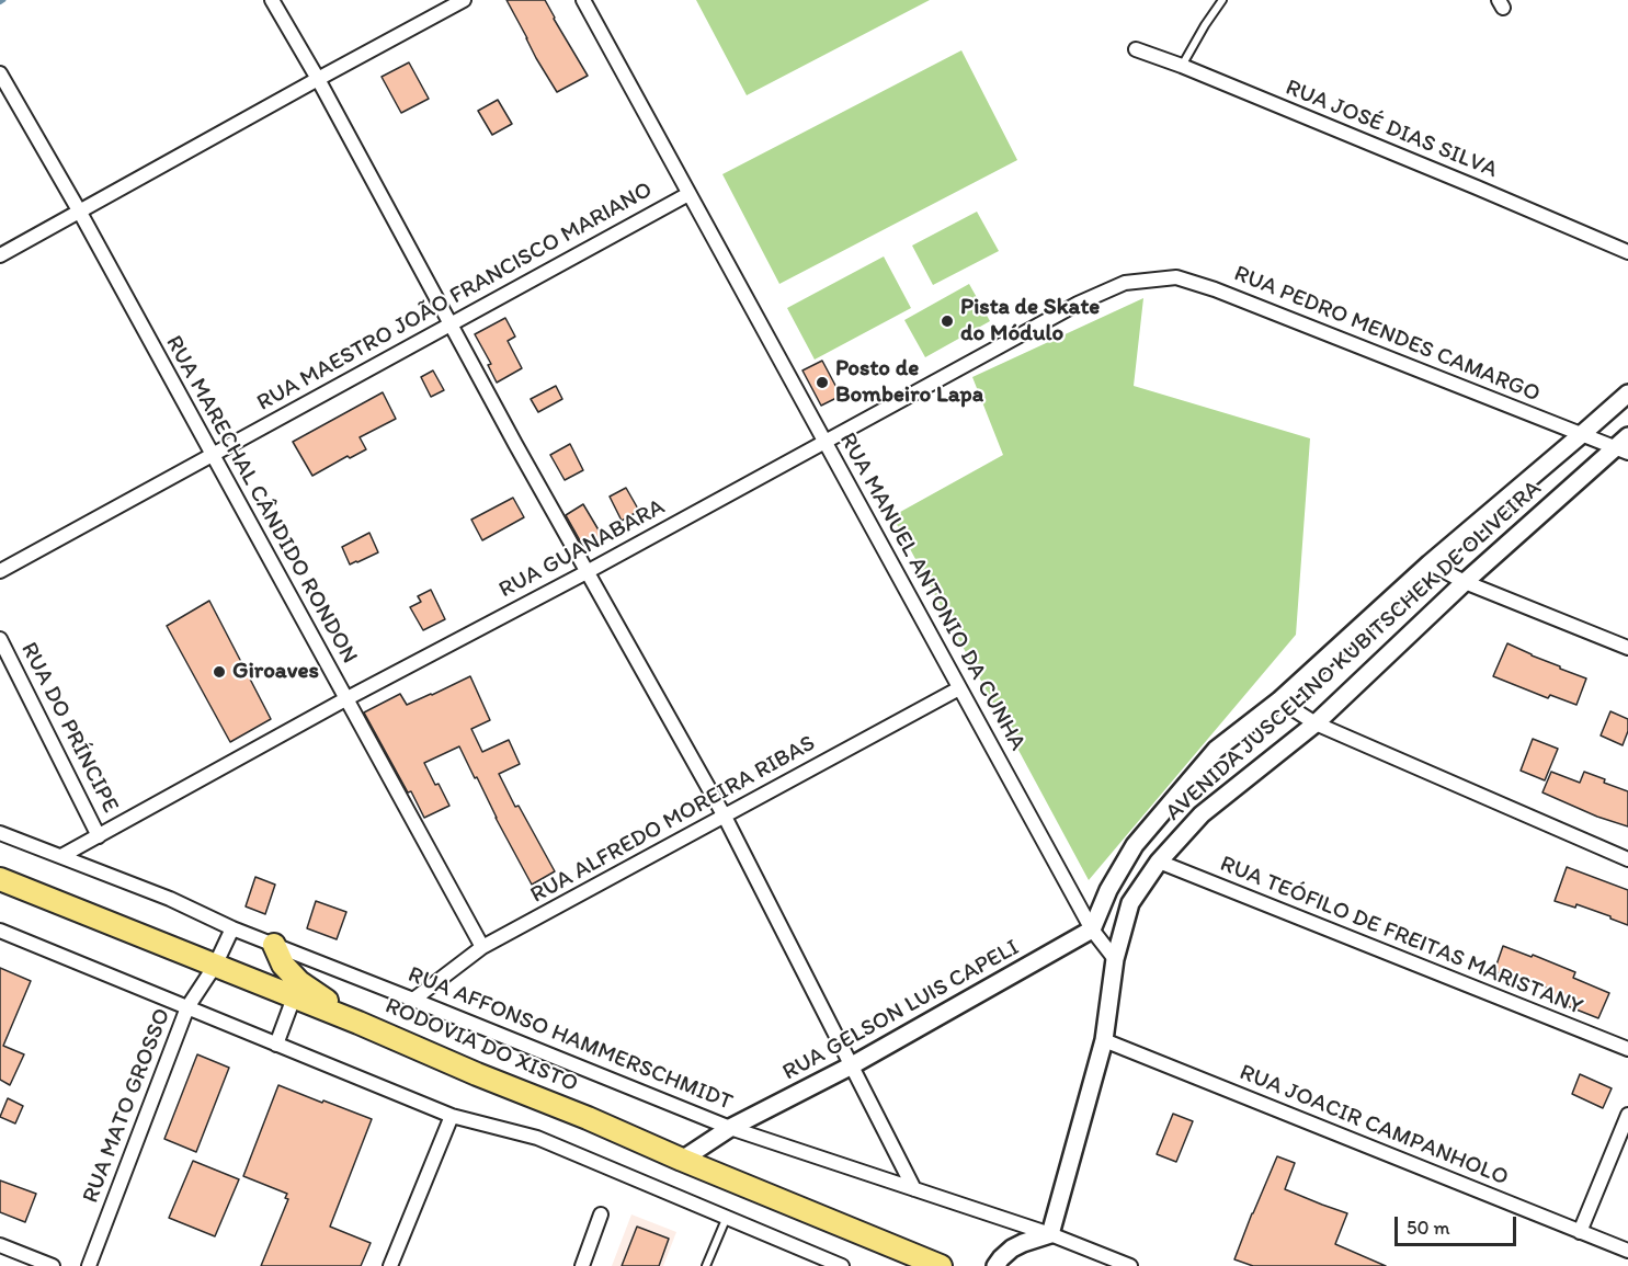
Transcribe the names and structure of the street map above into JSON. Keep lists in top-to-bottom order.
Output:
{
  "streets": {
    "highway": ["RODOVIA DO XISTO"],
    "street": [
      "RUA JOSÉ DIAS SILVA",
      "RUA MAESTRO JOÃO FRANCISCO MARIANO",
      "RUA PEDRO MENDES CAMARGO",
      "RUA MARECHAL CÂNDIDO RONDON",
      "RUA GUANABARA",
      "RUA MANUEL ANTONIO DA CUNHA",
      "AVENIDA JUSCELINO KUBITSCHEK DE OLIVEIRA",
      "RUA DO PRÍNCIPE",
      "RUA ALFREDO MOREIRA RIBAS",
      "RUA TEÓFILO DE FREITAS MARISTANY",
      "RUA GELSON LUIS CAPELI",
      "RUA AFFONSO HAMMERSCHMIDT",
      "RUA MATO GROSSO",
      "RUA JOACIR CAMPANHOLO"
    ]
  },
  "crossings": [
    ["RUA MAESTRO JOÃO FRANCISCO MARIANO", "RUA MARECHAL CÂNDIDO RONDON"],
    ["RUA MAESTRO JOÃO FRANCISCO MARIANO", "RUA MANUEL ANTONIO DA CUNHA"],
    ["RUA PEDRO MENDES CAMARGO", "RUA GUANABARA"],
    ["RUA PEDRO MENDES CAMARGO", "AVENIDA JUSCELINO KUBITSCHEK DE OLIVEIRA"],
    ["RUA MARECHAL CÂNDIDO RONDON", "RUA GUANABARA"],
    ["RUA MARECHAL CÂNDIDO RONDON", "RUA ALFREDO MOREIRA RIBAS"],
    ["RUA GUANABARA", "RUA MANUEL ANTONIO DA CUNHA"],
    ["RUA GUANABARA", "RUA DO PRÍNCIPE"],
    ["RUA GUANABARA", "RUA AFFONSO HAMMERSCHMIDT"],
    ["RUA MANUEL ANTONIO DA CUNHA", "AVENIDA JUSCELINO KUBITSCHEK DE OLIVEIRA"],
    ["RUA MANUEL ANTONIO DA CUNHA", "RUA ALFREDO MOREIRA RIBAS"],
    ["RUA MANUEL ANTONIO DA CUNHA", "RUA GELSON LUIS CAPELI"],
    ["AVENIDA JUSCELINO KUBITSCHEK DE OLIVEIRA", "RUA TEÓFILO DE FREITAS MARISTANY"],
    ["AVENIDA JUSCELINO KUBITSCHEK DE OLIVEIRA", "RUA GELSON LUIS CAPELI"],
    ["AVENIDA JUSCELINO KUBITSCHEK DE OLIVEIRA", "RUA AFFONSO HAMMERSCHMIDT"],
    ["AVENIDA JUSCELINO KUBITSCHEK DE OLIVEIRA", "RUA JOACIR CAMPANHOLO"],
    ["RUA ALFREDO MOREIRA RIBAS", "RUA AFFONSO HAMMERSCHMIDT"],
    ["RUA GELSON LUIS CAPELI", "RUA AFFONSO HAMMERSCHMIDT"],
    ["RUA GELSON LUIS CAPELI", "RODOVIA DO XISTO"],
    ["RUA AFFONSO HAMMERSCHMIDT", "RUA MATO GROSSO"],
    ["RODOVIA DO XISTO", "RUA MATO GROSSO"]
  ],
  "places": ["Pista de Skate do Módulo", "Posto de Bombeiro Lapa", "Giroaves"],
  "scale_bar": "50 m"
}
